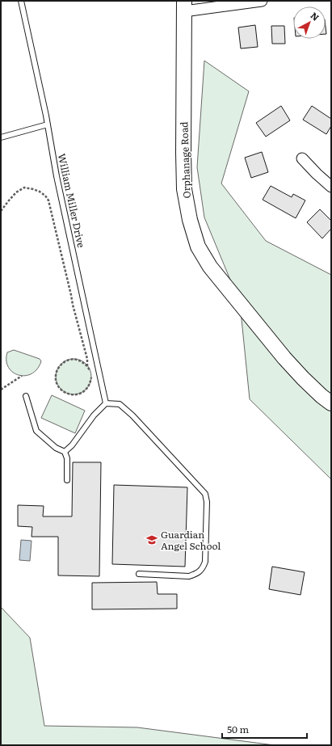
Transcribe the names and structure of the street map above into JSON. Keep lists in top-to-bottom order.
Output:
{
  "streets": {
    "main road": ["Orphanage Road"],
    "lane": ["William Miller Drive"]
  },
  "places": {
    "school or university": ["Guardian Angel School"]
  },
  "scale_bar": "50 m",
  "north": "top right"
}
